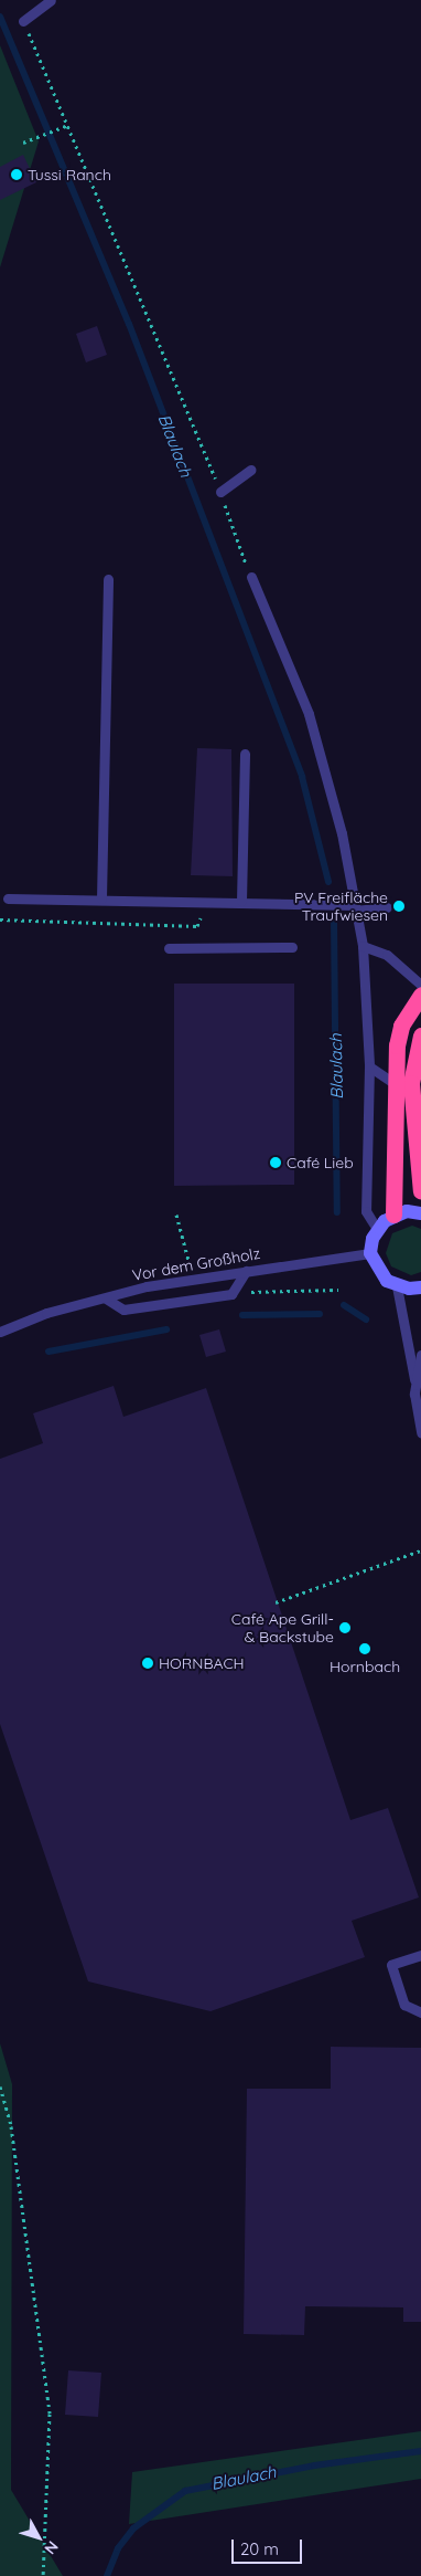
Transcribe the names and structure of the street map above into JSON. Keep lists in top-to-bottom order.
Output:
{
  "streets": {
    "lane": ["Vor dem Großholz"]
  },
  "water": ["Blaulach"],
  "places": [
    "Tussi Ranch",
    "PV Freifläche Traufwiesen",
    "Café Lieb",
    "Café Ape Grill- & Backstube",
    "Hornbach",
    "HORNBACH"
  ],
  "scale_bar": "20 m",
  "north": "bottom right"
}
